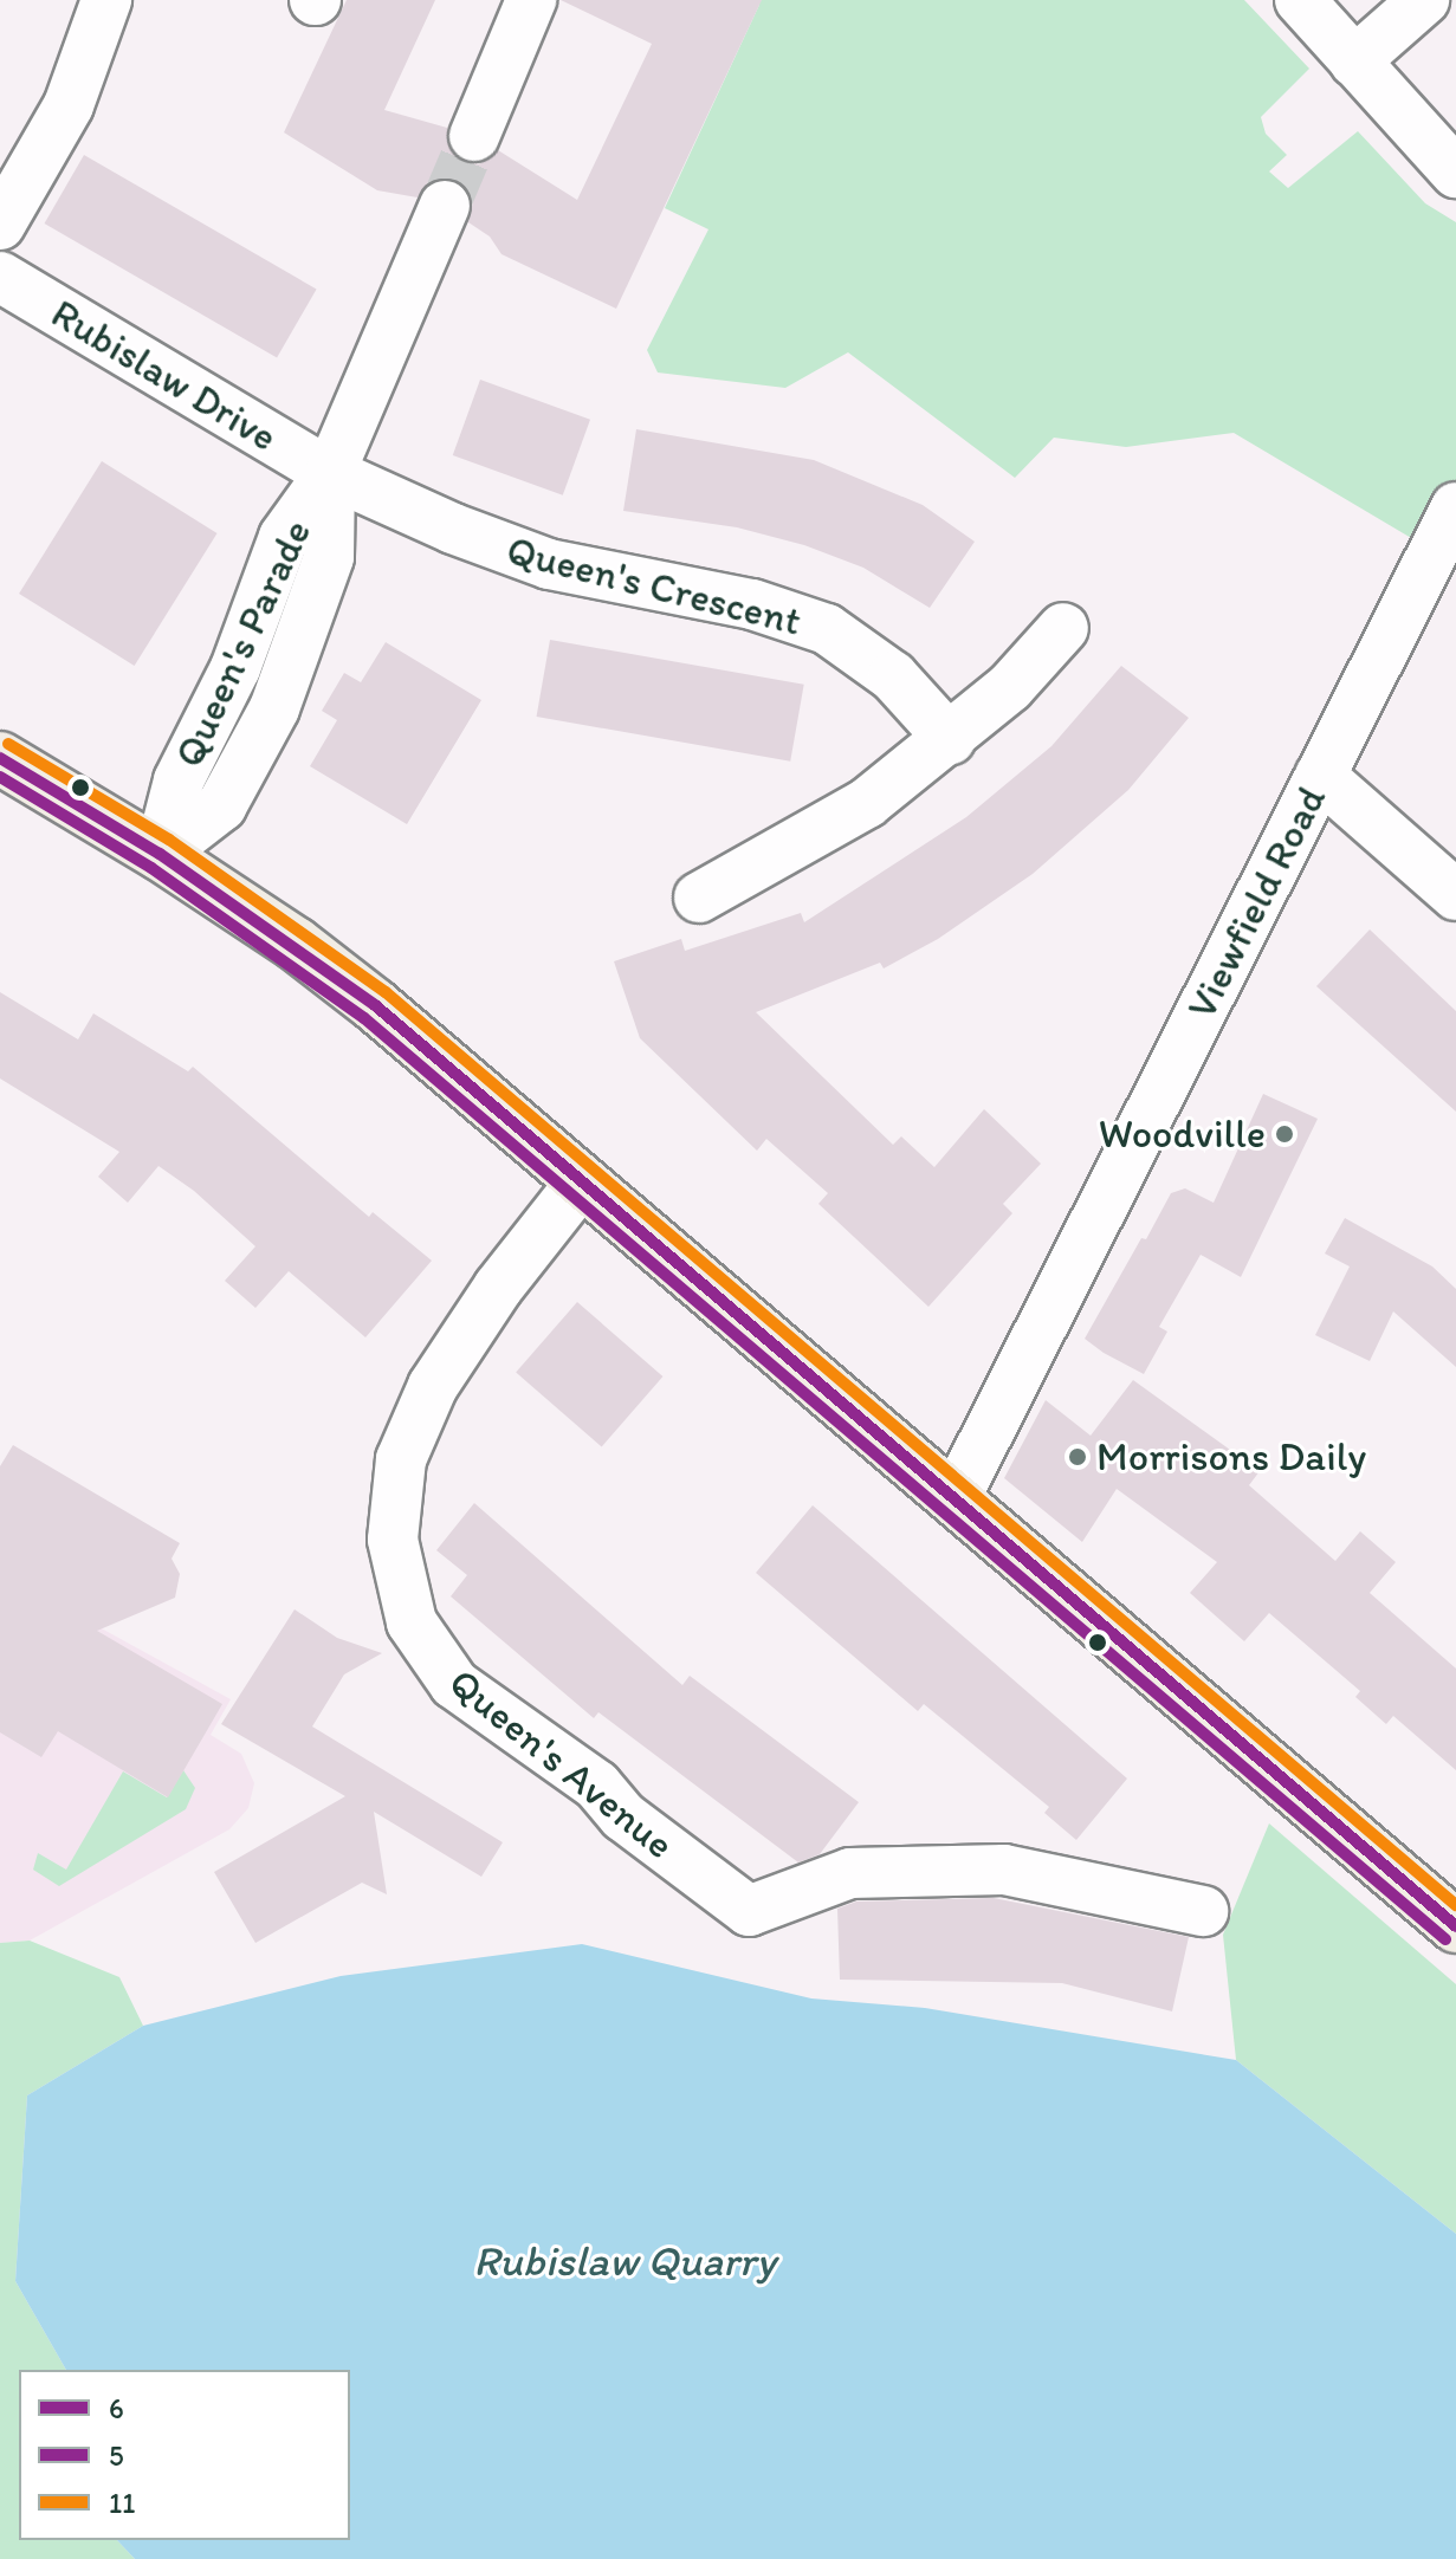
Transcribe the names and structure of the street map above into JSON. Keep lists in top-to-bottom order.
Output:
{
  "streets": {
    "street": [
      "Rubislaw Drive",
      "Queen's Crescent",
      "Queen's Parade",
      "Viewfield Road",
      "Queen's Avenue"
    ]
  },
  "crossings": [
    ["Rubislaw Drive", "Queen's Crescent"],
    ["Rubislaw Drive", "Queen's Parade"],
    ["Queen's Crescent", "Queen's Parade"]
  ],
  "water": ["Rubislaw Quarry"],
  "places": ["Woodville", "Morrisons Daily"],
  "lines": ["transit line 11", "transit line 6", "transit line 5"],
  "legend": ["6", "5", "11"]
}
